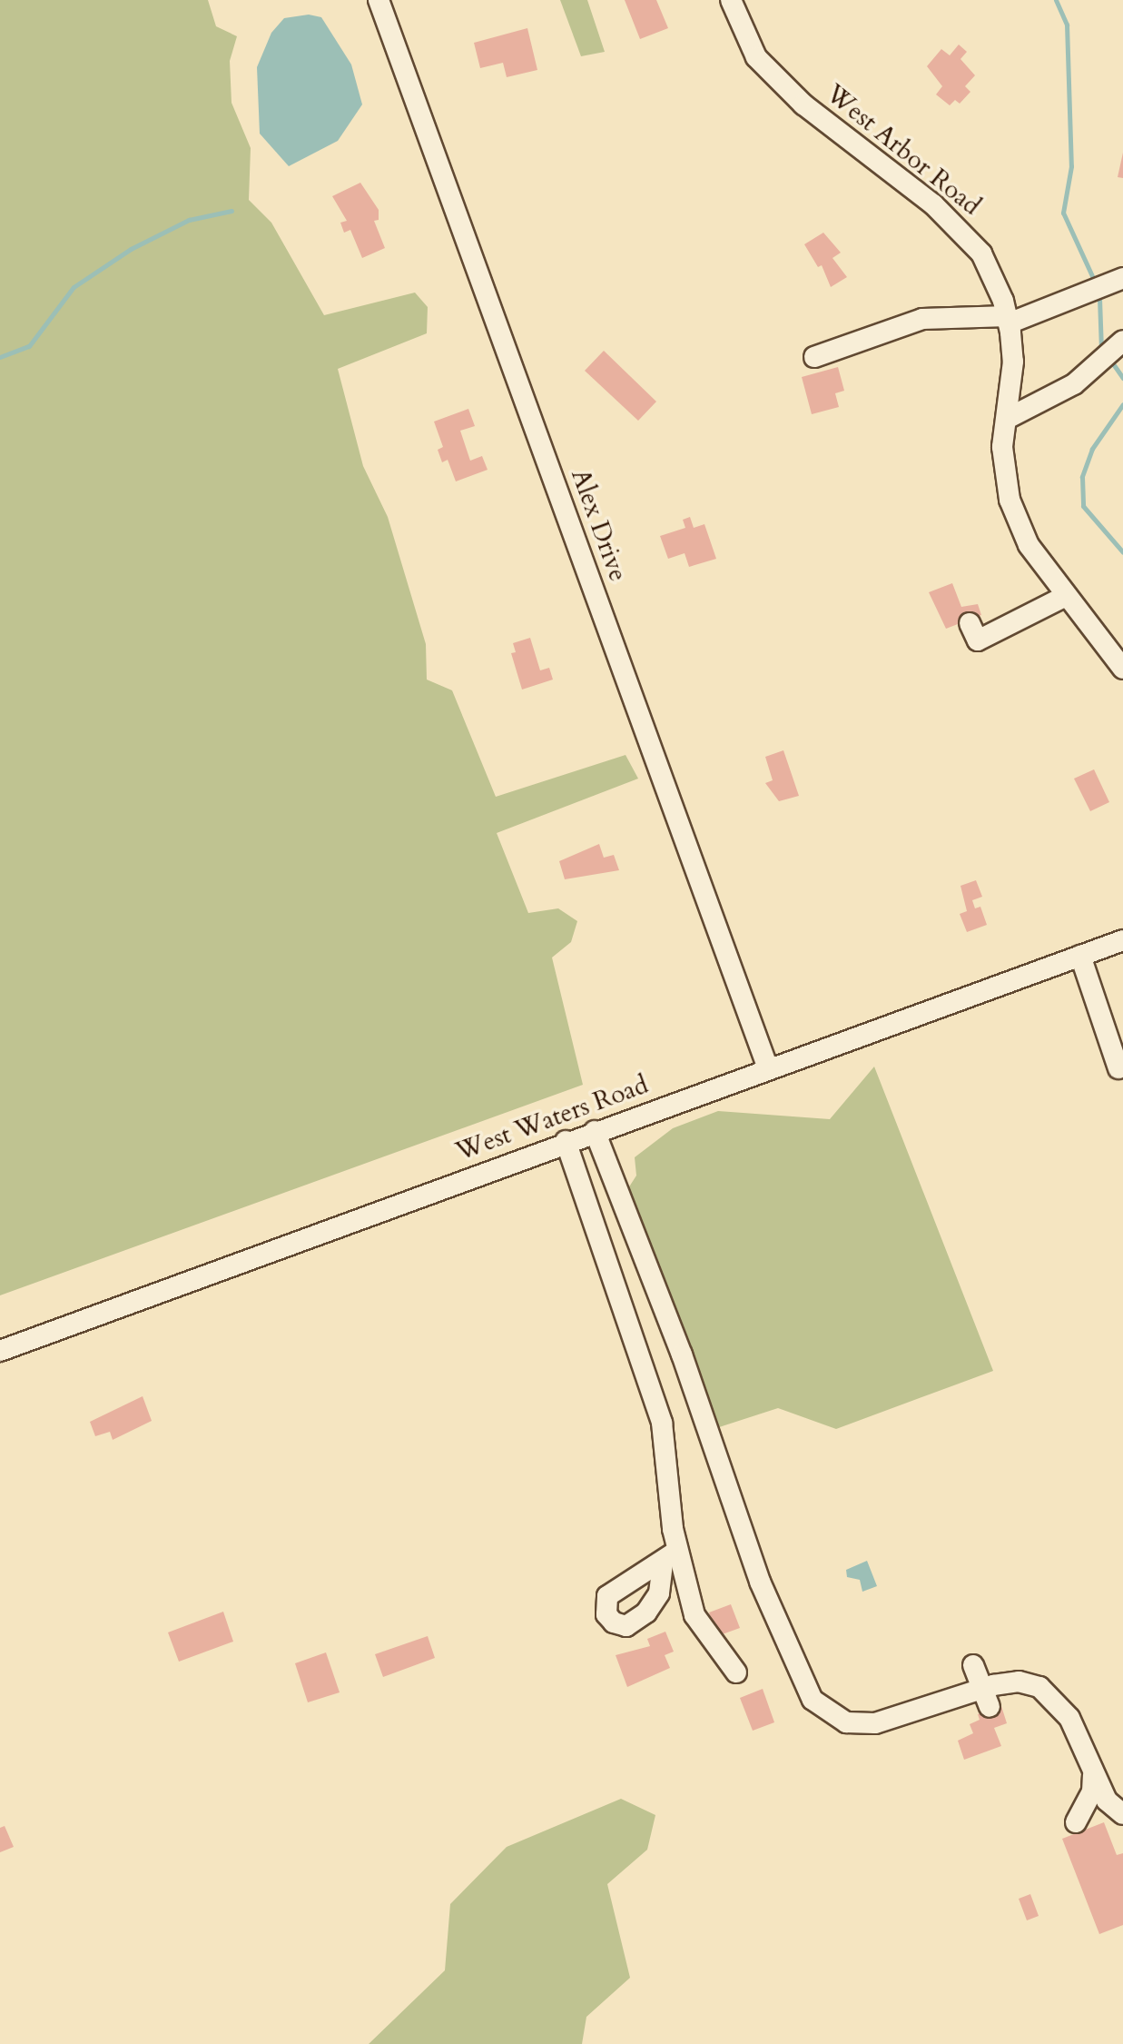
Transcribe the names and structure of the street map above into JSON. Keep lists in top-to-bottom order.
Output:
{
  "streets": {
    "street": ["West Arbor Road", "Alex Drive", "West Waters Road"]
  },
  "crossings": [
    ["Alex Drive", "West Waters Road"]
  ]
}
